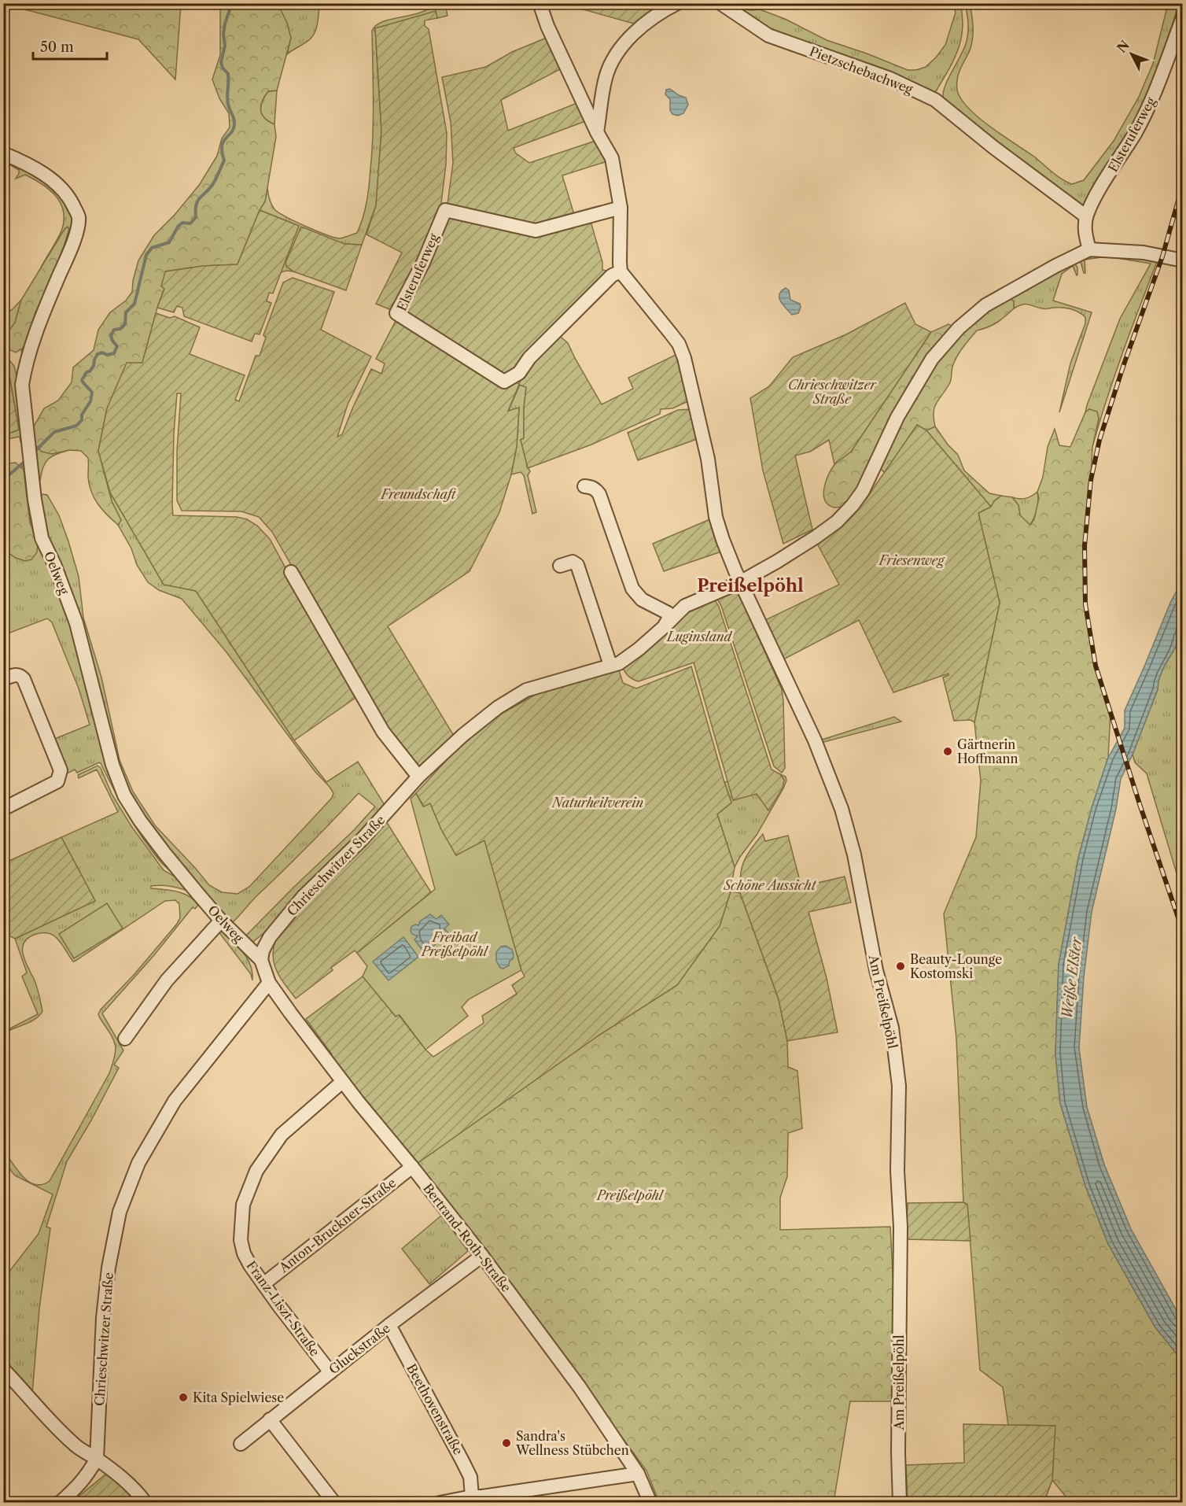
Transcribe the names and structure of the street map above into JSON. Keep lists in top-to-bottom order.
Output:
{
  "streets": {
    "street": [
      "Pietzschebachweg",
      "Elsteruferweg",
      "Oelweg",
      "Chrieschwitzer Straße",
      "Am Preißelpöhl",
      "Anton-Bruckner-Straße",
      "Bertrand-Roth-Straße",
      "Franz-Liszt-Straße",
      "Gluckstraße",
      "Beethovenstraße"
    ]
  },
  "crossings": [
    ["Pietzschebachweg", "Elsteruferweg"],
    ["Elsteruferweg", "Chrieschwitzer Straße"],
    ["Oelweg", "Chrieschwitzer Straße"],
    ["Oelweg", "Bertrand-Roth-Straße"],
    ["Chrieschwitzer Straße", "Am Preißelpöhl"],
    ["Chrieschwitzer Straße", "Bertrand-Roth-Straße"],
    ["Anton-Bruckner-Straße", "Bertrand-Roth-Straße"],
    ["Anton-Bruckner-Straße", "Franz-Liszt-Straße"],
    ["Bertrand-Roth-Straße", "Franz-Liszt-Straße"],
    ["Bertrand-Roth-Straße", "Gluckstraße"],
    ["Franz-Liszt-Straße", "Gluckstraße"],
    ["Gluckstraße", "Beethovenstraße"]
  ],
  "districts": ["Preißelpöhl"],
  "water": ["Weiße Elster"],
  "parks": [
    "Chrieschwitzer Straße",
    "Freundschaft",
    "Friesenweg",
    "Luginsland",
    "Naturheilverein",
    "Schöne Aussicht",
    "Freibad Preißelpöhl",
    "Preißelpöhl"
  ],
  "places": [
    "Gärtnerin Hoffmann",
    "Beauty-Lounge Kostomski",
    "Kita Spielwiese",
    "Sandra's Wellness Stübchen"
  ],
  "scale_bar": "50 m",
  "north": "top left"
}
